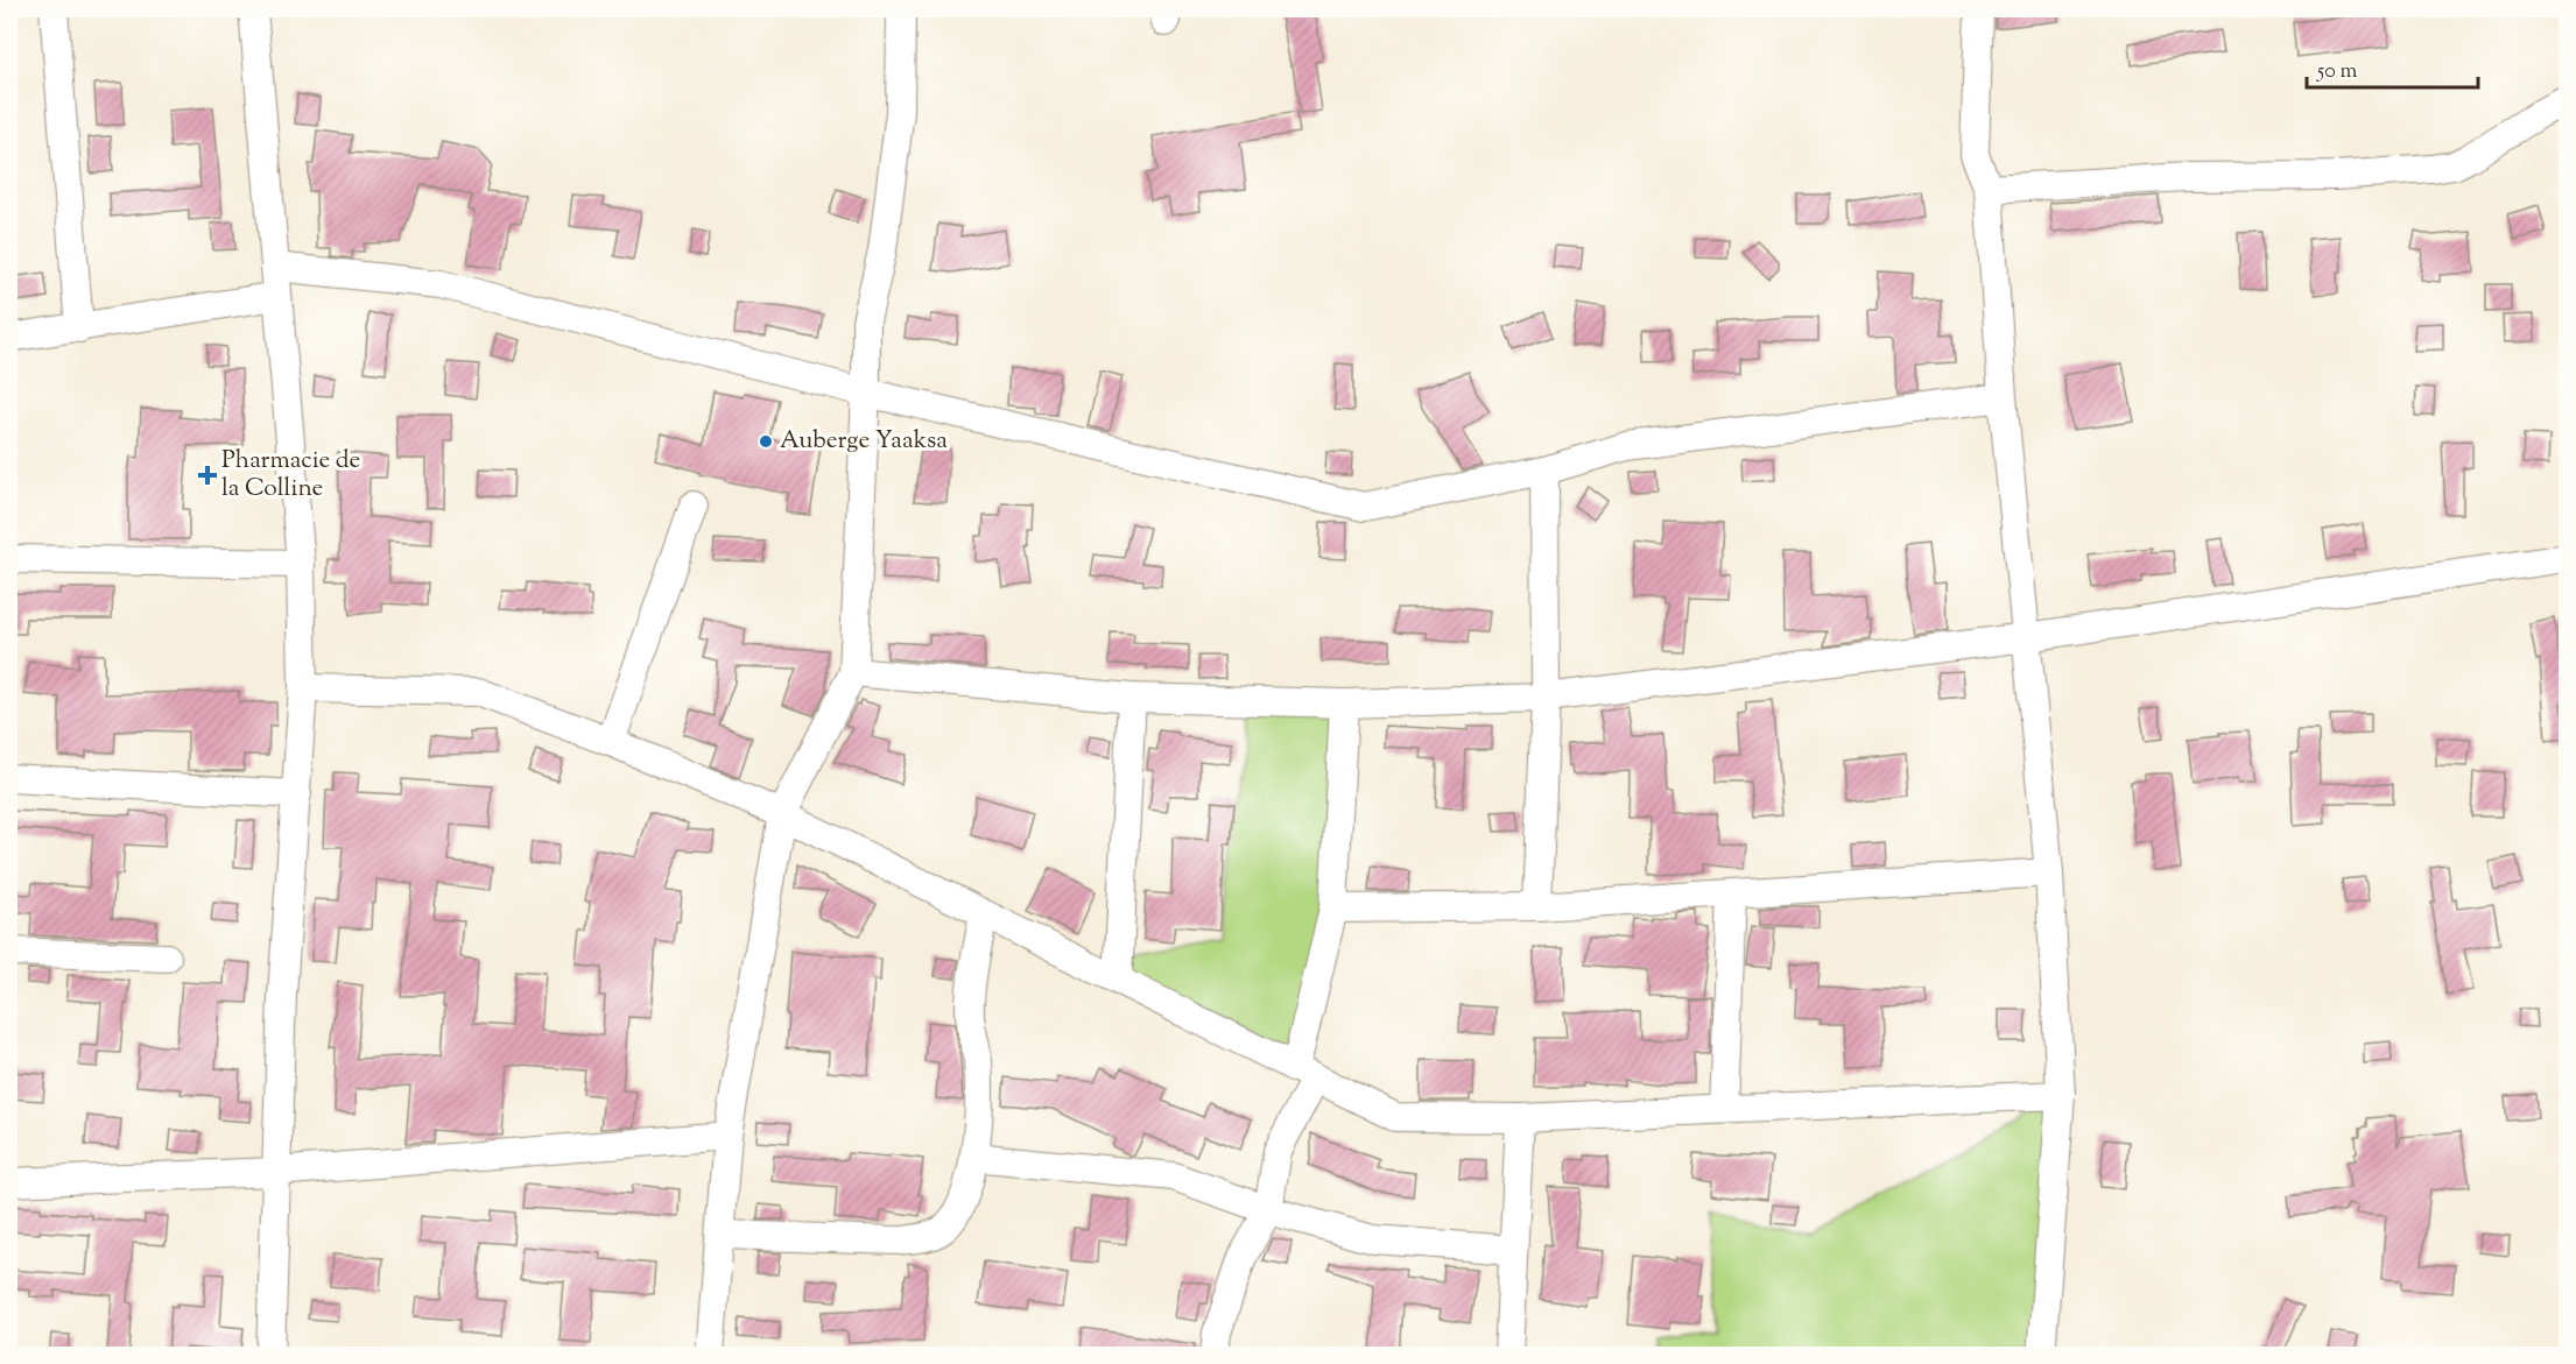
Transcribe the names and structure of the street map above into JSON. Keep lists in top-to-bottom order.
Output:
{
  "places": {
    "other": ["Auberge Yaaksa"],
    "health": ["Pharmacie de la Colline"]
  },
  "scale_bar": "50 m"
}
